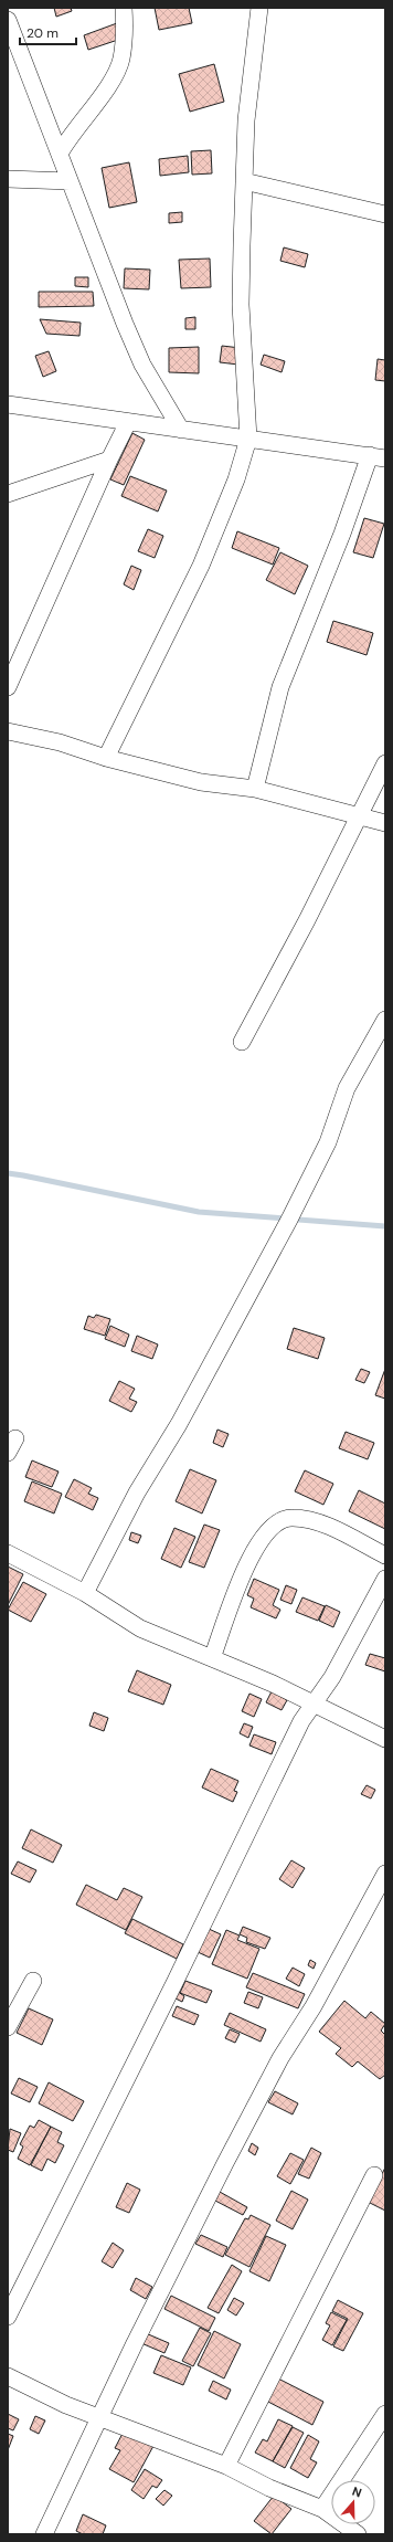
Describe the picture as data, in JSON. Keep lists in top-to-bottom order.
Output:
{
  "scale_bar": "20 m",
  "north": "top"
}
